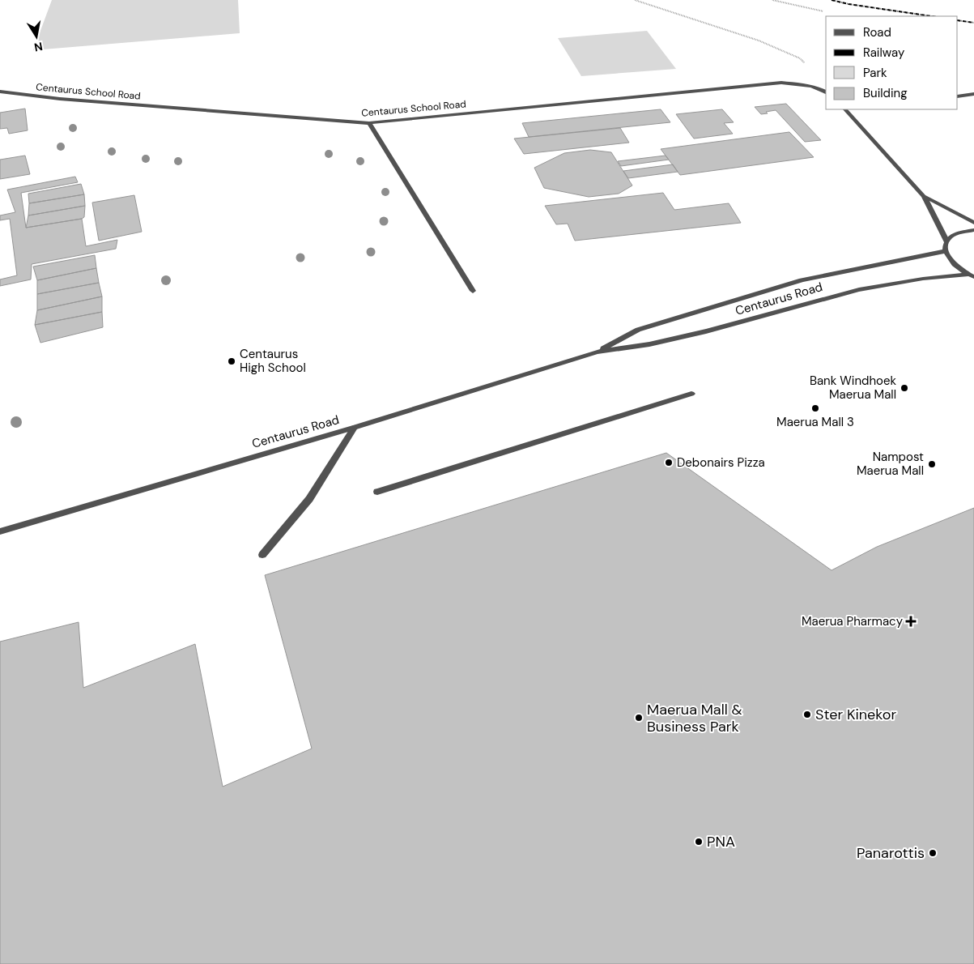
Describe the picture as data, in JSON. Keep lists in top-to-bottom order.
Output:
{
  "streets": {
    "street": ["Centaurus School Road", "Centaurus Road"]
  },
  "places": {
    "other": [
      "Centaurus High School",
      "Bank Windhoek Maerua Mall",
      "Maerua Mall 3",
      "Debonairs Pizza",
      "Nampost Maerua Mall",
      "Ster Kinekor",
      "Maerua Mall & Business Park",
      "PNA",
      "Panarottis"
    ],
    "health": ["Maerua Pharmacy"]
  },
  "legend": [
    "Road",
    "Railway",
    "Park",
    "Building"
  ],
  "north": "bottom"
}
